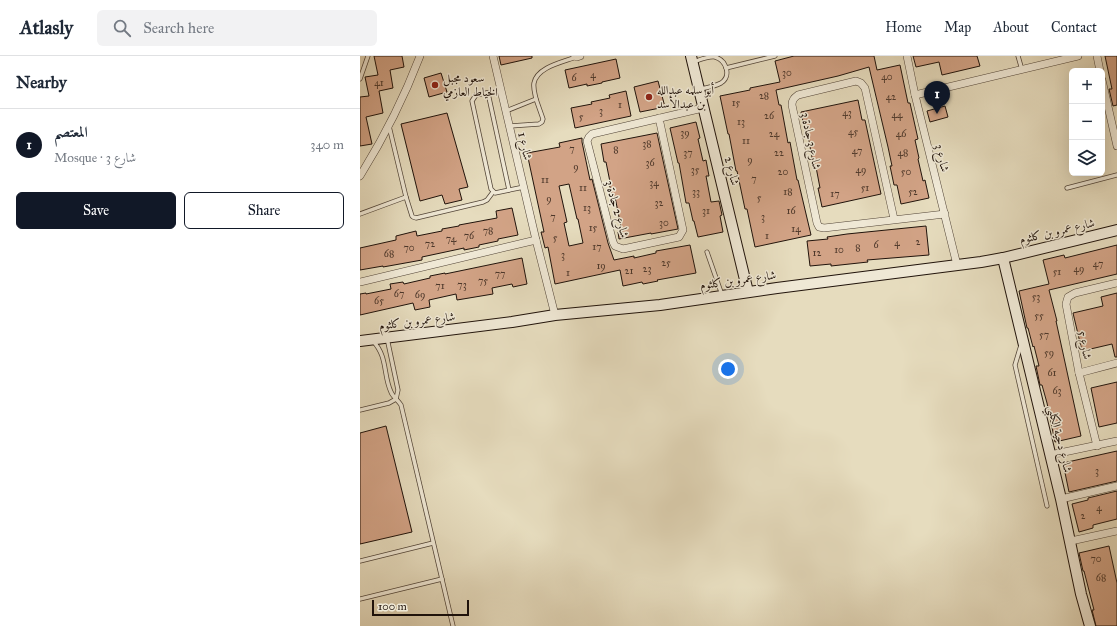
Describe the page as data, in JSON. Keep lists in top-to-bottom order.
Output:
{
  "streets": {
    "street": [
      "شارع 3 جادة 3",
      "شارع 1",
      "شارع 3",
      "شارع 2",
      "شارع 2 جادة 3",
      "شارع عمرو بن كلثوم",
      "شارع 5",
      "شارع دحية الكلبي"
    ]
  },
  "crossings": [
    ["شارع 3 جادة 3", "شارع 3"],
    ["شارع 1", "شارع عمرو بن كلثوم"],
    ["شارع 3", "شارع عمرو بن كلثوم"],
    ["شارع 2", "شارع 2 جادة 3"],
    ["شارع 2", "شارع عمرو بن كلثوم"],
    ["شارع عمرو بن كلثوم", "شارع دحية الكلبي"]
  ],
  "places": ["سعود مجبل الخياط العازمي", "أبو سلمه عبدالله بن عبدالأسد"],
  "house_numbers": [
    "30",
    "4",
    "40",
    "6",
    "41",
    "28",
    "42",
    "15",
    "1",
    "3",
    "43",
    "44",
    "26",
    "5",
    "13",
    "45",
    "39",
    "24",
    "46",
    "11",
    "38",
    "7",
    "8",
    "47",
    "37",
    "22",
    "48",
    "9",
    "36",
    "9",
    "35",
    "49",
    "20",
    "50",
    "7",
    "11",
    "34",
    "11",
    "51",
    "33",
    "18",
    "52",
    "17",
    "5",
    "9",
    "32",
    "13",
    "31",
    "16",
    "7",
    "3",
    "30",
    "15",
    "14",
    "78",
    "76",
    "1",
    "5",
    "74",
    "2",
    "4",
    "72",
    "6",
    "17",
    "70",
    "8",
    "10",
    "12",
    "68",
    "3",
    "25",
    "47",
    "19",
    "23",
    "49",
    "21",
    "51",
    "1",
    "77",
    "75",
    "73",
    "71",
    "67",
    "69",
    "53",
    "65",
    "55",
    "57",
    "59",
    "61",
    "63",
    "3",
    "4",
    "2",
    "70",
    "68"
  ],
  "scale_bar": "100 m",
  "page": {
    "header": "Atlasly",
    "search": "Search here",
    "nav": [
      "Home",
      "Map",
      "About",
      "Contact"
    ],
    "heading": "Nearby",
    "map_buttons": ["+", "−"],
    "pins": "1",
    "list": [
      {
        "mark": "1",
        "name": "المعتصم",
        "note": "Mosque · شارع 3",
        "value": "340 m"
      }
    ],
    "buttons": ["Save", "Share"],
    "scale": "100 m"
  }
}
